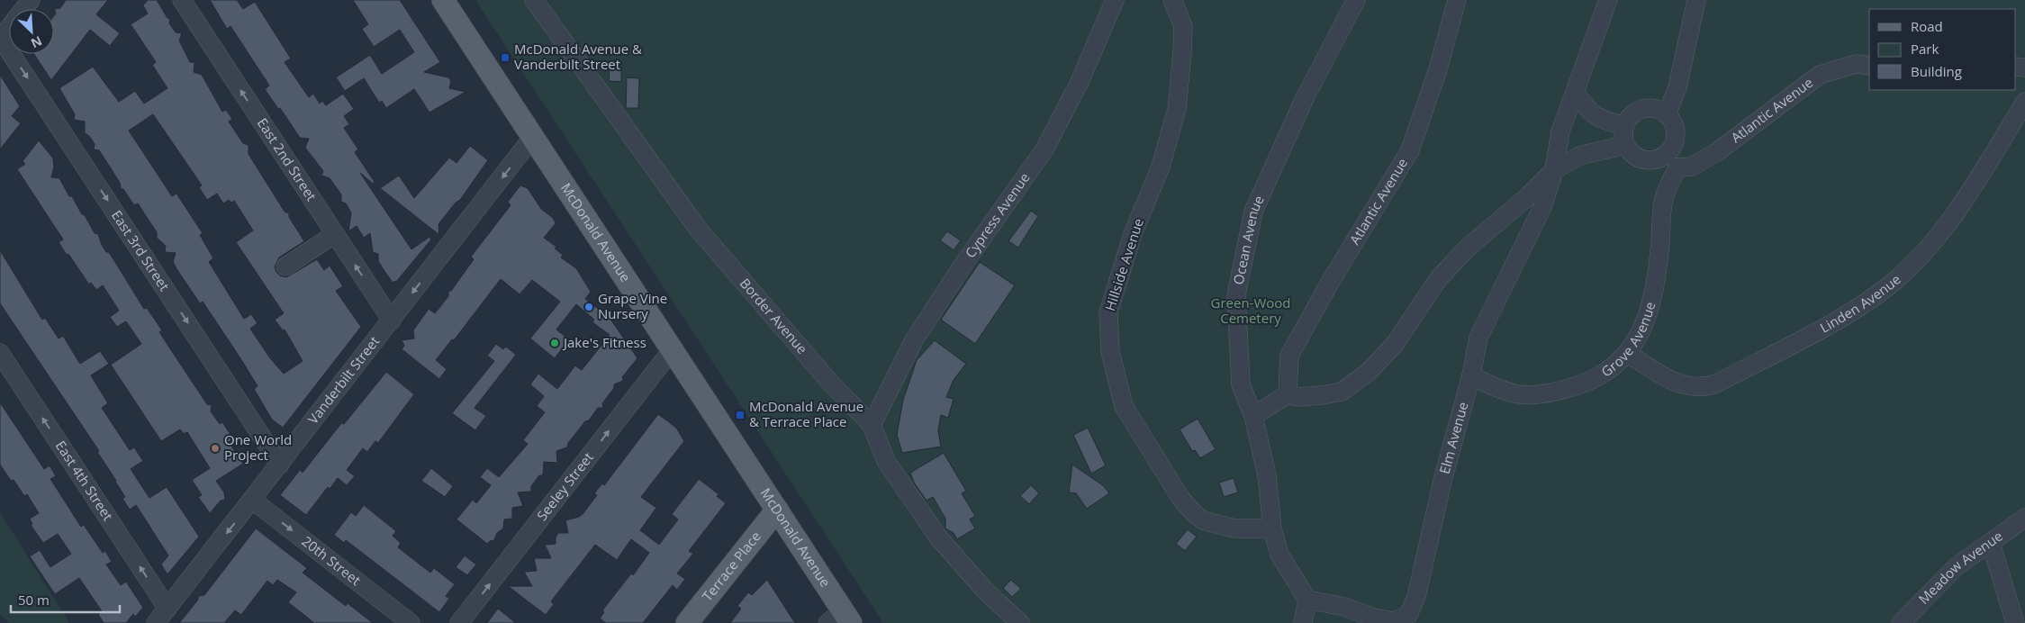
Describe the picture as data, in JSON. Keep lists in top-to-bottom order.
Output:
{
  "streets": {
    "main road": ["McDonald Avenue", "Terrace Place"],
    "street": [
      "Atlantic Avenue",
      "East 2nd Street",
      "Cypress Avenue",
      "Ocean Avenue",
      "East 3rd Street",
      "Hillside Avenue",
      "Linden Avenue",
      "Border Avenue",
      "Grove Avenue",
      "Vanderbilt Street",
      "Elm Avenue",
      "East 4th Street",
      "Seeley Street",
      "20th Street",
      "Meadow Avenue"
    ]
  },
  "crossings": [
    ["Atlantic Avenue", "Grove Avenue"],
    ["East 2nd Street", "Vanderbilt Street"],
    ["Cypress Avenue", "Border Avenue"],
    ["McDonald Avenue", "Vanderbilt Street"],
    ["McDonald Avenue", "Seeley Street"],
    ["McDonald Avenue", "Terrace Place"],
    ["Ocean Avenue", "Hillside Avenue"],
    ["Ocean Avenue", "Elm Avenue"],
    ["East 3rd Street", "Vanderbilt Street"],
    ["Linden Avenue", "Grove Avenue"],
    ["Grove Avenue", "Elm Avenue"],
    ["Vanderbilt Street", "East 4th Street"],
    ["Vanderbilt Street", "20th Street"]
  ],
  "one_way": [
    "East 2nd Street",
    "East 3rd Street",
    "Vanderbilt Street",
    "East 4th Street",
    "Seeley Street",
    "20th Street"
  ],
  "parks": ["Green-Wood Cemetery"],
  "places": {
    "transit": ["McDonald Avenue & Vanderbilt Street", "McDonald Avenue & Terrace Place"],
    "other": ["Grape Vine Nursery", "Jake's Fitness", "One World Project"]
  },
  "legend": ["Road", "Park", "Building"],
  "scale_bar": "50 m",
  "north": "bottom right"
}
